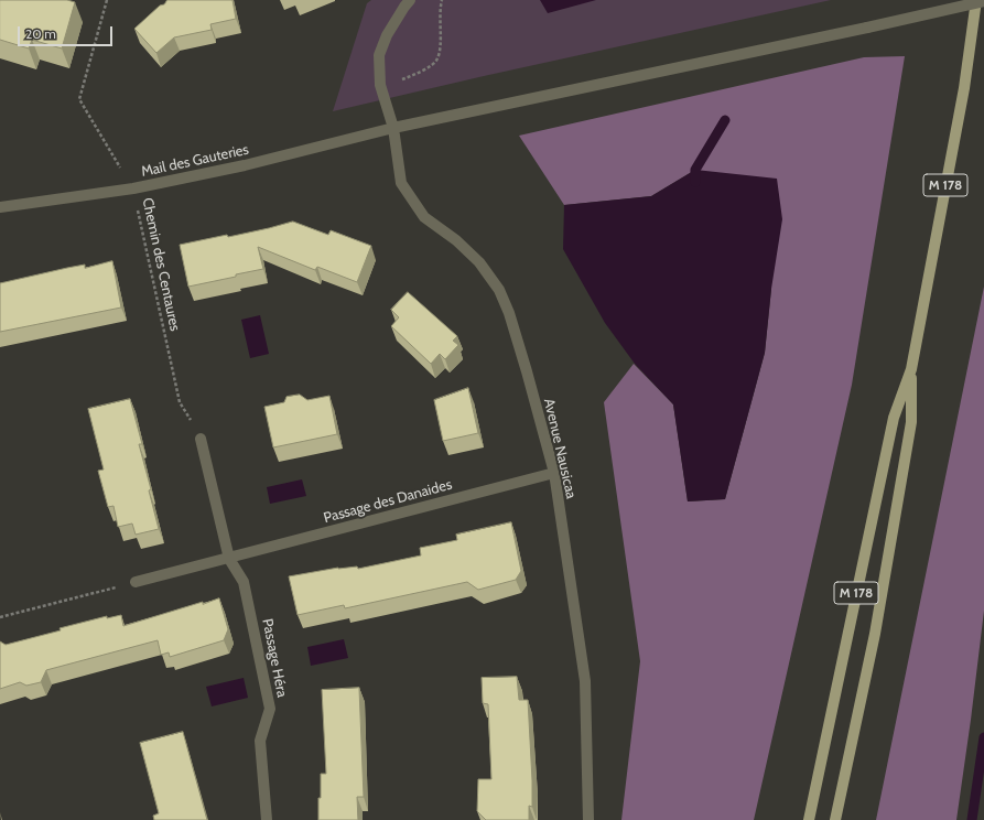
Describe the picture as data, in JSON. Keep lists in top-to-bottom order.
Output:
{
  "streets": {
    "main road": ["M 178"],
    "street": [
      "Mail des Gauteries",
      "Avenue Nausicaa",
      "Passage des Danaides",
      "Passage Héra"
    ],
    "path": ["Chemin des Centaures"]
  },
  "crossings": [
    ["Mail des Gauteries", "Chemin des Centaures"],
    ["Mail des Gauteries", "Avenue Nausicaa"],
    ["Avenue Nausicaa", "Passage des Danaides"],
    ["Passage des Danaides", "Passage Héra"]
  ],
  "scale_bar": "20 m"
}
